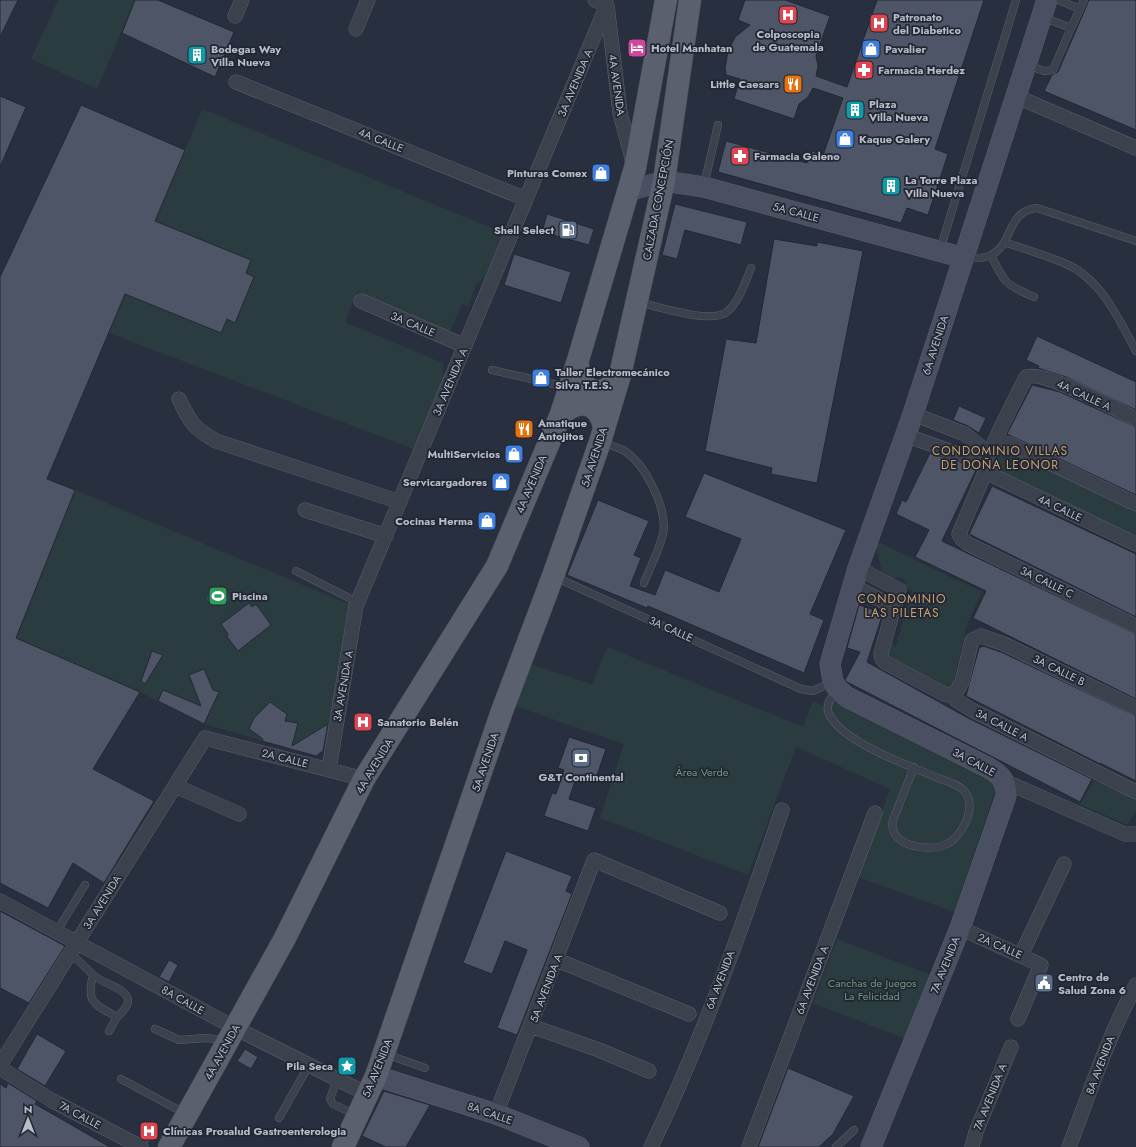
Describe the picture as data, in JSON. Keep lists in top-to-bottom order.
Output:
{
  "streets": {
    "main road": [
      "4A AVENIDA",
      "CALZADA CONCEPCIÓN",
      "5A CALLE",
      "3A CALLE",
      "6A AVENIDA",
      "5A AVENIDA",
      "7A AVENIDA",
      "8A CALLE"
    ],
    "street": [
      "3A AVENIDA A",
      "4A CALLE",
      "4A CALLE A",
      "3A CALLE C",
      "3A CALLE B",
      "3A CALLE A",
      "2A CALLE",
      "3A AVENIDA",
      "6A AVENIDA A",
      "5A AVENIDA A",
      "8A AVENIDA",
      "7A AVENIDA A",
      "7A CALLE"
    ]
  },
  "crossings": [
    ["3A AVENIDA A", "4A AVENIDA"],
    ["3A AVENIDA A", "4A CALLE"],
    ["3A AVENIDA A", "3A CALLE"],
    ["3A AVENIDA A", "2A CALLE"],
    ["4A AVENIDA", "2A CALLE"],
    ["4A AVENIDA", "8A CALLE"],
    ["4A CALLE", "3A CALLE C"],
    ["CALZADA CONCEPCIÓN", "5A CALLE"],
    ["CALZADA CONCEPCIÓN", "5A AVENIDA"],
    ["5A CALLE", "6A AVENIDA"],
    ["3A CALLE", "6A AVENIDA"],
    ["3A CALLE", "5A AVENIDA"],
    ["3A CALLE", "7A AVENIDA"],
    ["5A AVENIDA", "8A CALLE"],
    ["3A CALLE B", "3A CALLE A"],
    ["2A CALLE", "3A AVENIDA"],
    ["2A CALLE", "7A AVENIDA"],
    ["3A AVENIDA", "8A CALLE"],
    ["3A AVENIDA", "7A CALLE"],
    ["5A AVENIDA A", "8A CALLE"]
  ],
  "districts": ["CONDOMINIO VILLAS DE DOÑA LEONOR", "CONDOMINIO LAS PILETAS"],
  "parks": ["Área Verde", "Canchas de Juegos La Felicidad"],
  "places": {
    "hospital": [
      "Colposcopia de Guatemala",
      "Patronato del Diabetico",
      "Sanatorio Belén",
      "Clínicas Prosalud Gastroenterologia"
    ],
    "hotel": ["Hotel Manhatan"],
    "shop": [
      "Pavalier",
      "Kaque Galery",
      "Pinturas Comex",
      "Taller Electromecánico Silva T.E.S.",
      "MultiServicios",
      "Servicargadores",
      "Cocinas Herma"
    ],
    "building": ["Bodegas Way Villa Nueva", "Plaza Villa Nueva", "La Torre Plaza Villa Nueva"],
    "pharmacy": ["Farmacia Herdez", "Farmacia Galeno"],
    "restaurant": ["Little Caesars", "Amatique Antojitos"],
    "fuel station": ["Shell Select"],
    "sports": ["Piscina"],
    "bank": ["G&T Continental"],
    "public building": ["Centro de Salud Zona 6"],
    "place": ["Pila Seca"]
  },
  "north": "top"
}
